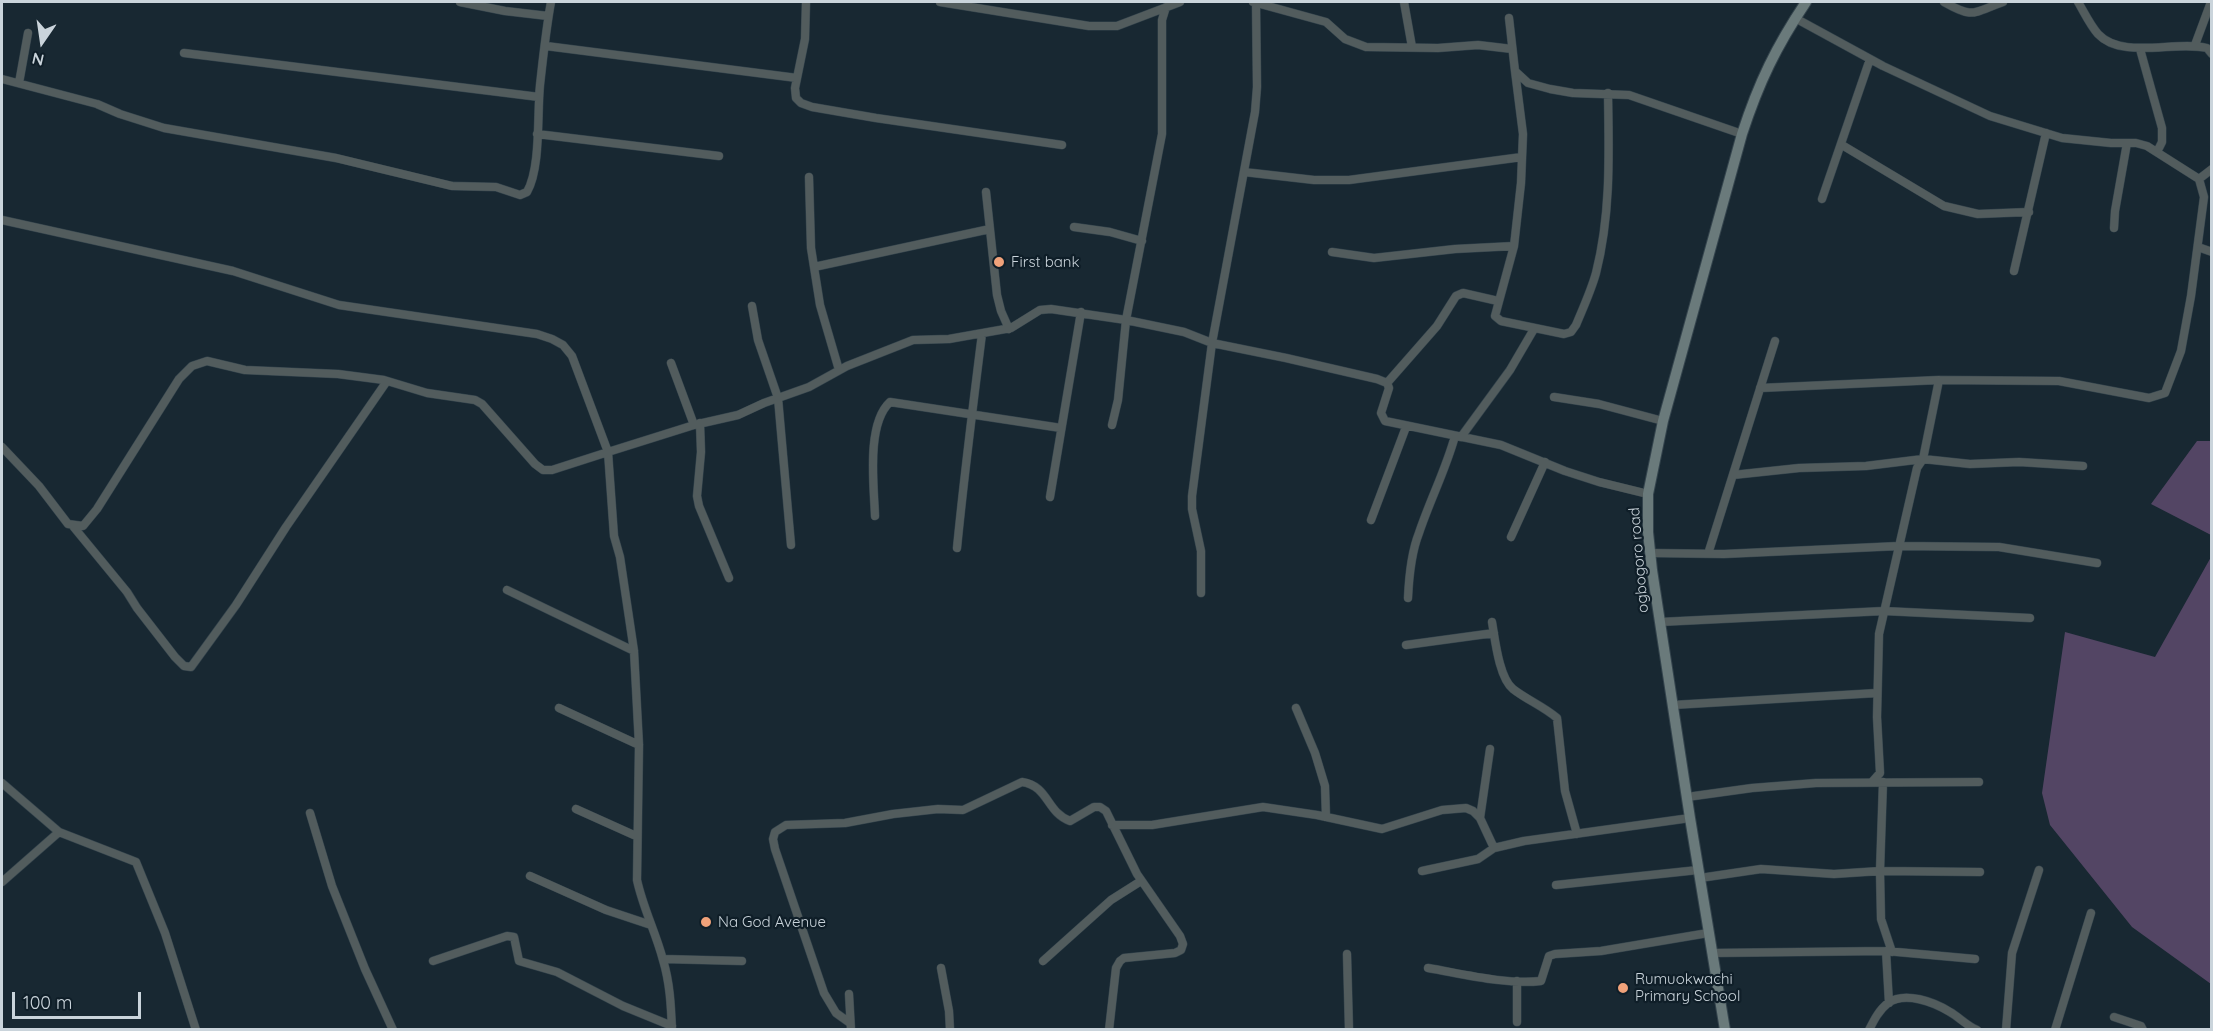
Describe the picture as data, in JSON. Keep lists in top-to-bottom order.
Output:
{
  "streets": {
    "street": ["ogbogoro road"]
  },
  "places": ["First bank", "Na God Avenue", "Rumuokwachi Primary School"],
  "scale_bar": "100 m",
  "north": "bottom"
}
